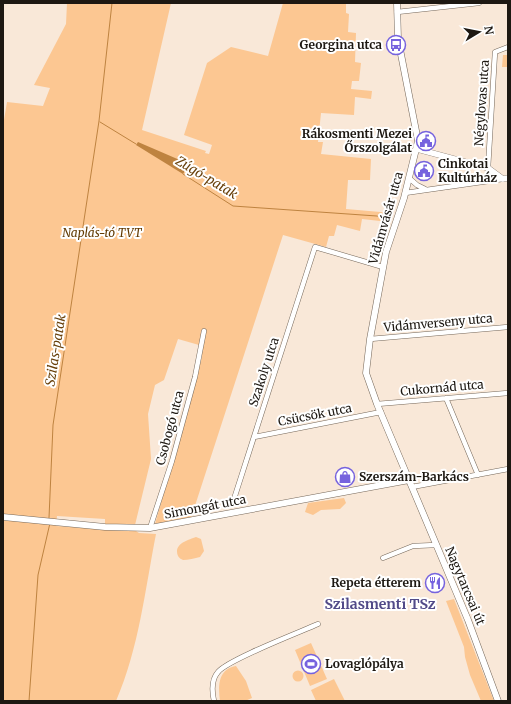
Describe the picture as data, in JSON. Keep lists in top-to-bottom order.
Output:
{
  "streets": {
    "main road": ["Vidámvásár utca", "Simongát utca", "Nagytarcsai út"],
    "street": [
      "Négylovas utca",
      "Vidámverseny utca",
      "Szakoly utca",
      "Cukornád utca",
      "Csücsök utca",
      "Csobogó utca"
    ]
  },
  "crossings": [
    ["Vidámvásár utca", "Vidámverseny utca"],
    ["Vidámvásár utca", "Szakoly utca"],
    ["Vidámvásár utca", "Cukornád utca"],
    ["Vidámvásár utca", "Csücsök utca"],
    ["Vidámvásár utca", "Simongát utca"],
    ["Vidámvásár utca", "Nagytarcsai út"],
    ["Szakoly utca", "Csücsök utca"],
    ["Csobogó utca", "Simongát utca"],
    ["Simongát utca", "Nagytarcsai út"]
  ],
  "districts": ["Szilasmenti TSz"],
  "water": ["Zúgó-patak", "Szilas-patak"],
  "parks": ["Naplás-tó TVT"],
  "places": {
    "bus stop": ["Georgina utca"],
    "public building": ["Rákosmenti Mezei Őrszolgálat", "Cinkotai Kultúrház"],
    "shop": ["Szerszám-Barkács"],
    "restaurant": ["Repeta étterem"],
    "sports": ["Lovaglópálya"]
  },
  "north": "right"
}
